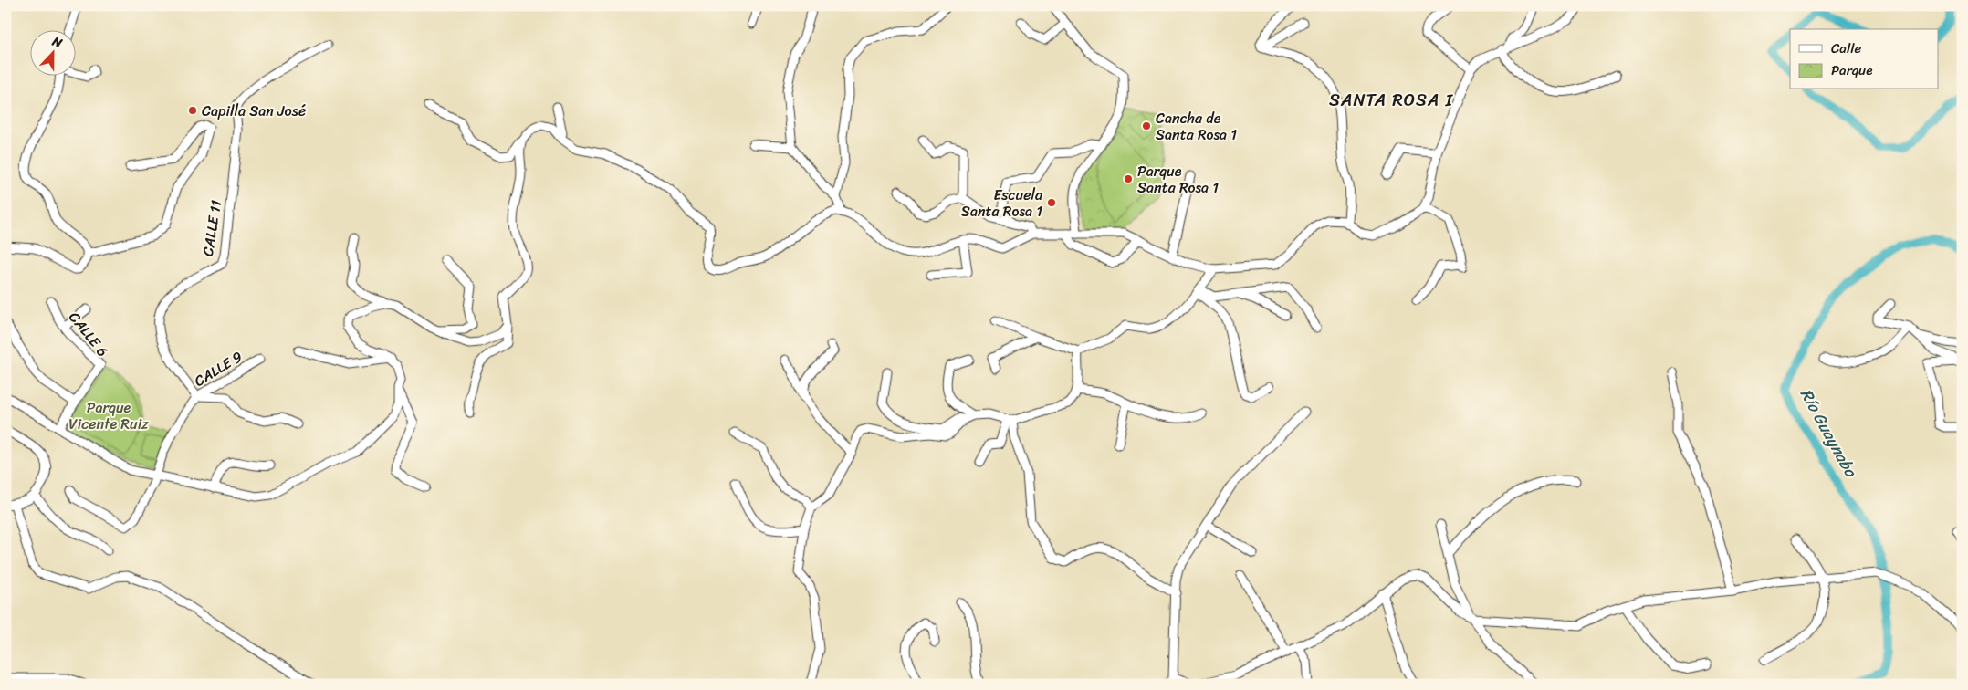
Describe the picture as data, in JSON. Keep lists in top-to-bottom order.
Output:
{
  "streets": {
    "street": ["CALLE 11", "CALLE 6", "CALLE 9"]
  },
  "crossings": [
    ["CALLE 11", "CALLE 9"]
  ],
  "districts": ["SANTA ROSA I"],
  "water": ["Río Guaynabo"],
  "parks": ["Parque Vicente Ruiz"],
  "places": [
    "Capilla San José",
    "Cancha de Santa Rosa 1",
    "Parque Santa Rosa 1",
    "Escuela Santa Rosa 1"
  ],
  "legend": ["Calle", "Parque"],
  "north": "top"
}
